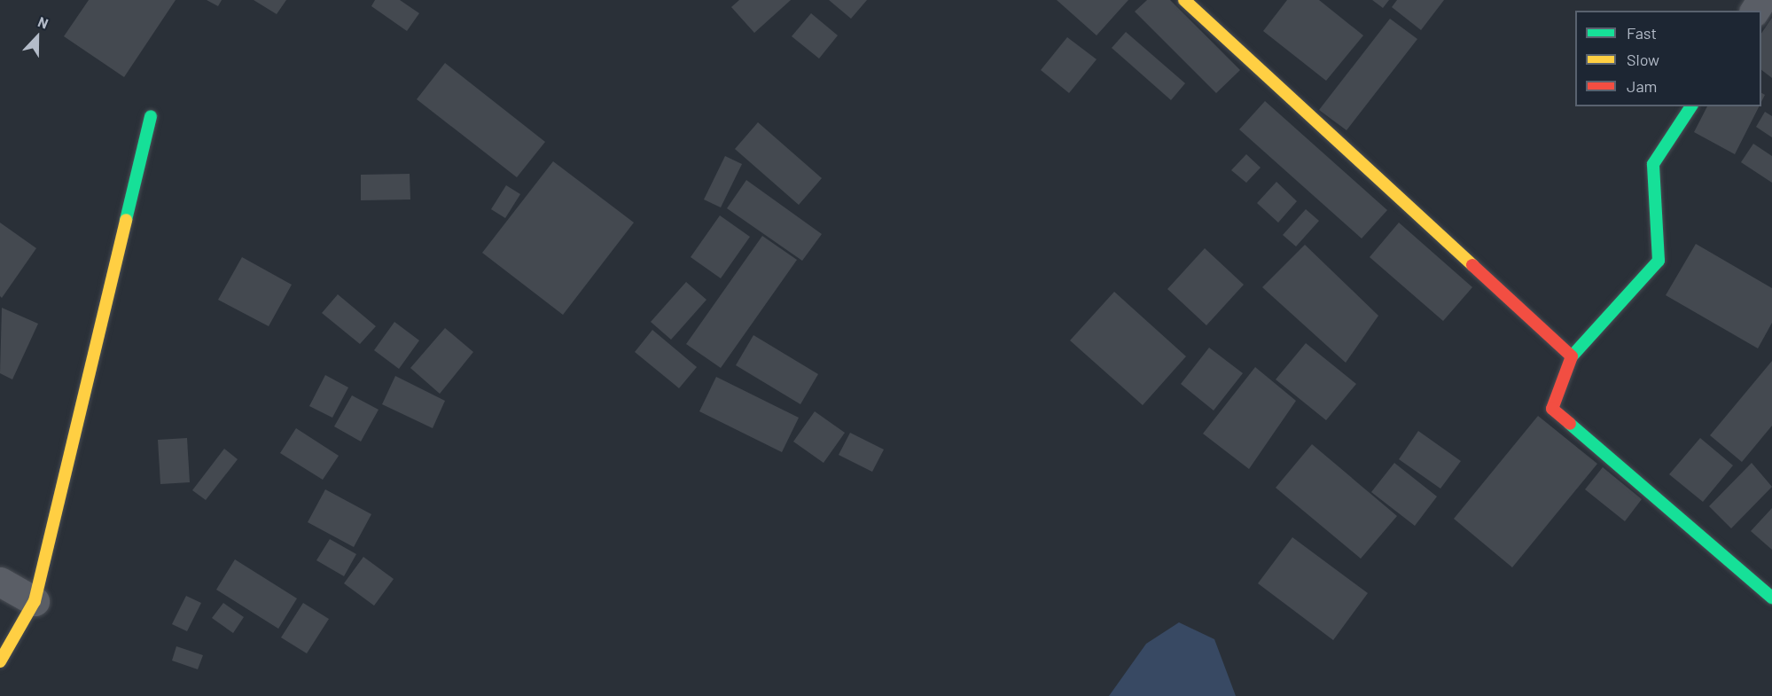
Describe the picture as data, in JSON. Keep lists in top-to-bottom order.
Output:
{
  "legend": ["Fast", "Slow", "Jam"],
  "north": "top"
}
